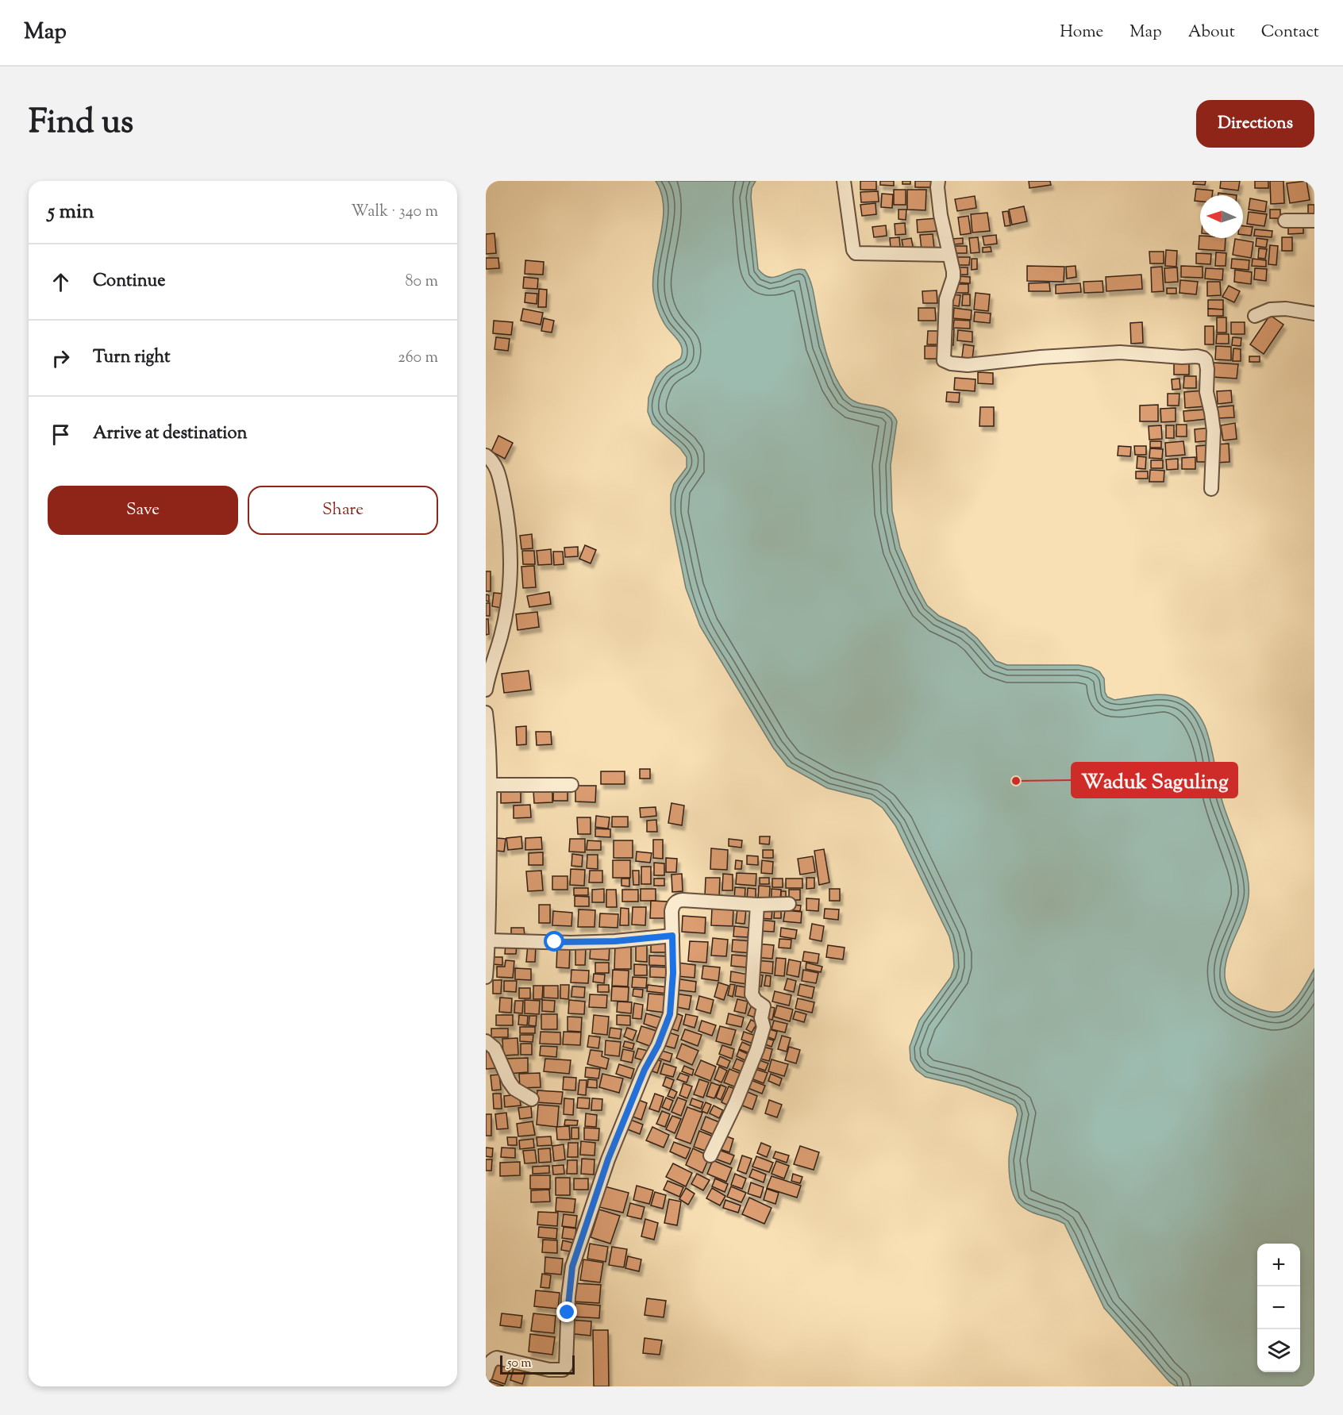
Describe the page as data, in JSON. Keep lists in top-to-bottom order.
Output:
{
  "places": ["Waduk Saguling"],
  "scale_bar": "50 m",
  "north": "left",
  "page": {
    "header": "Map",
    "nav": [
      "Home",
      "Map",
      "About",
      "Contact"
    ],
    "title": "Find us",
    "buttons": [
      "Directions",
      ["Save", "Share"]
    ],
    "heading": ["5 min", "Walk · 340 m"],
    "list": [
      ["Continue", "80 m"],
      ["Turn right", "260 m"],
      "Arrive at destination"
    ],
    "map_buttons": ["+", "−"],
    "scale": "50 m"
  }
}
